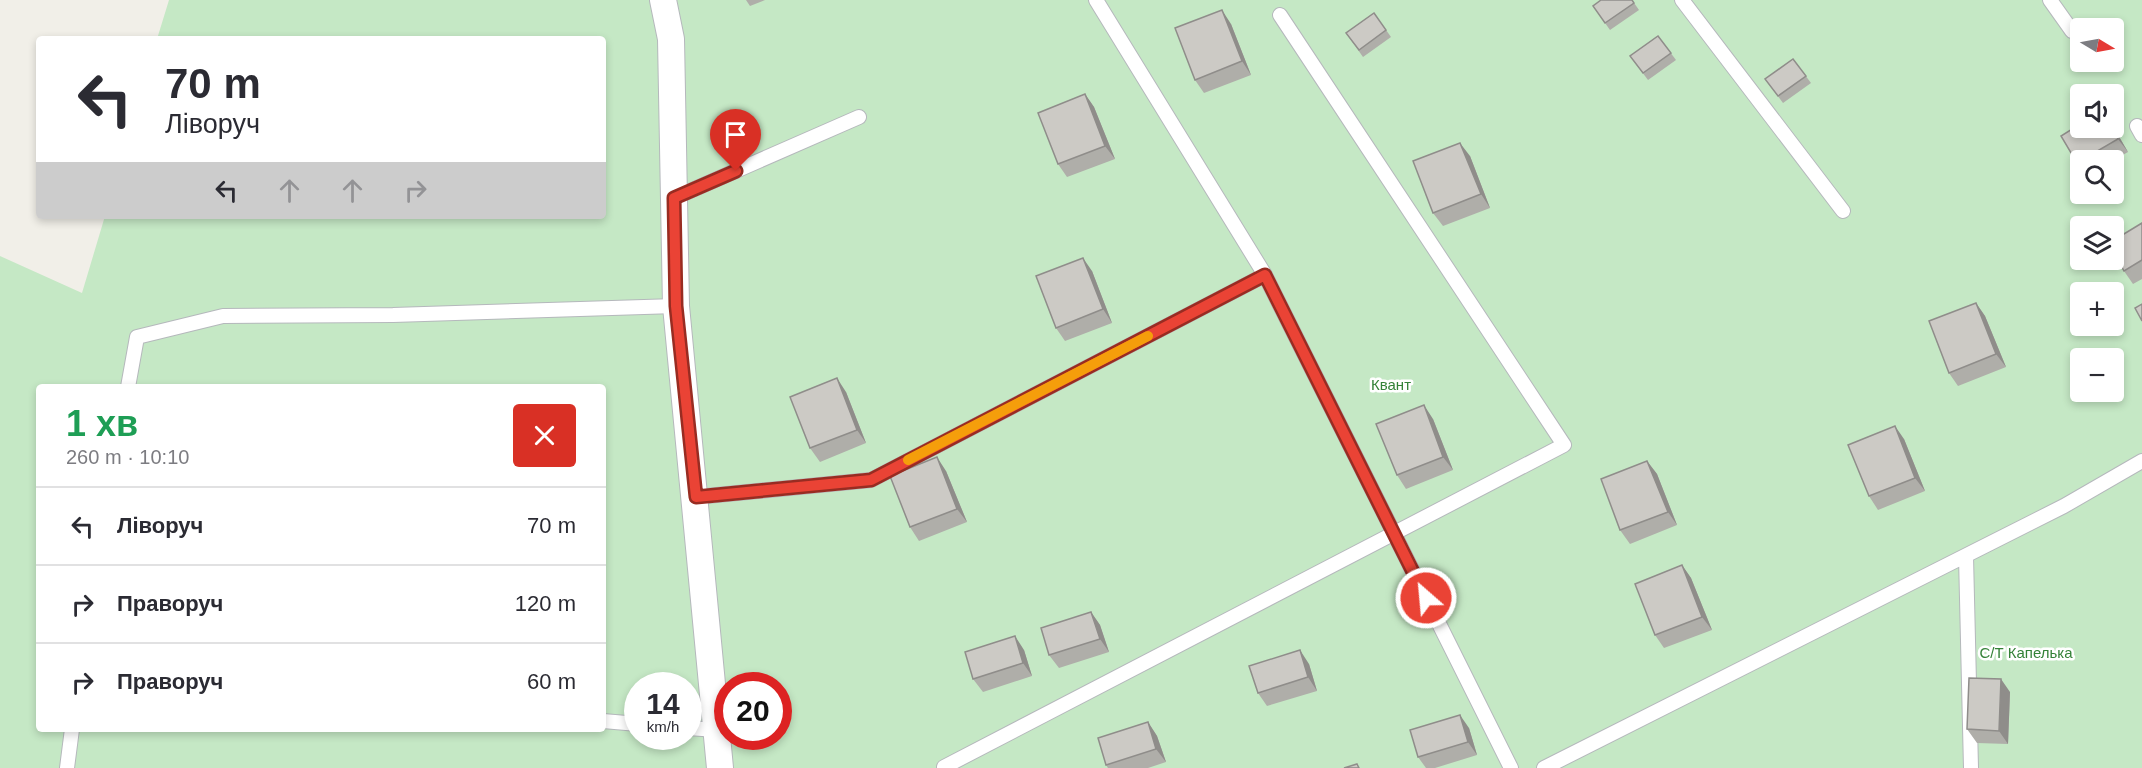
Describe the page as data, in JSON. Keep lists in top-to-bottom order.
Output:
{
  "parks": ["Квант", "С/Т Капелька"],
  "north": "right",
  "page": {
    "map_buttons": ["+", "−"],
    "turn": ["70 m", "Ліворуч"],
    "heading": ["1 хв", "260 m · 10:10"],
    "list": [
      {
        "name": "Ліворуч",
        "value": "70 m"
      },
      {
        "name": "Праворуч",
        "value": "120 m"
      },
      {
        "name": "Праворуч",
        "value": "60 m"
      }
    ],
    "speed": "14 km/h",
    "limit": "20"
  }
}
